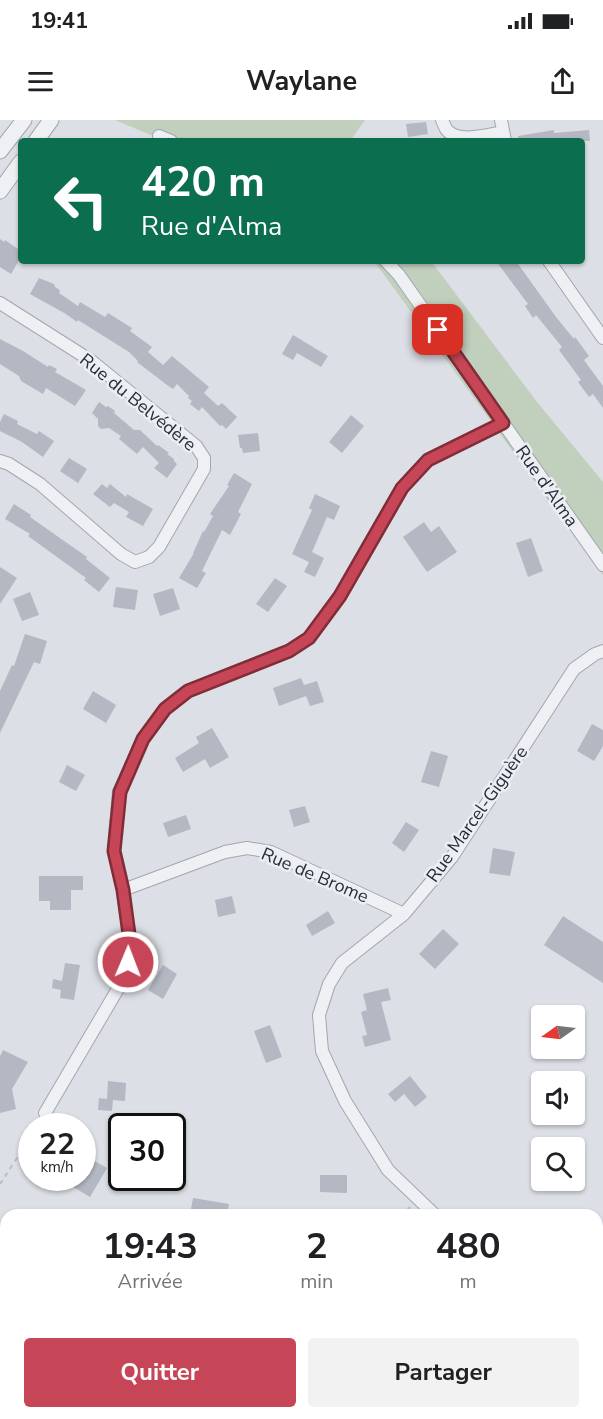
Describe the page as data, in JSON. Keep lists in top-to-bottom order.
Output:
{
  "streets": {
    "street": [
      "Rue du Belvédère",
      "Rue d'Alma",
      "Rue Marcel-Giguère",
      "Rue de Brome"
    ]
  },
  "crossings": [
    ["Rue Marcel-Giguère", "Rue de Brome"]
  ],
  "north": "left",
  "page": {
    "status": "19:41",
    "header": "Waylane",
    "turn": ["420 m", "Rue d'Alma"],
    "speed": "22 km/h",
    "limit": "30",
    "eta": [
      "19:43",
      "Arrivée",
      "2",
      "min",
      "480",
      "m"
    ],
    "buttons": ["Quitter", "Partager"]
  }
}
